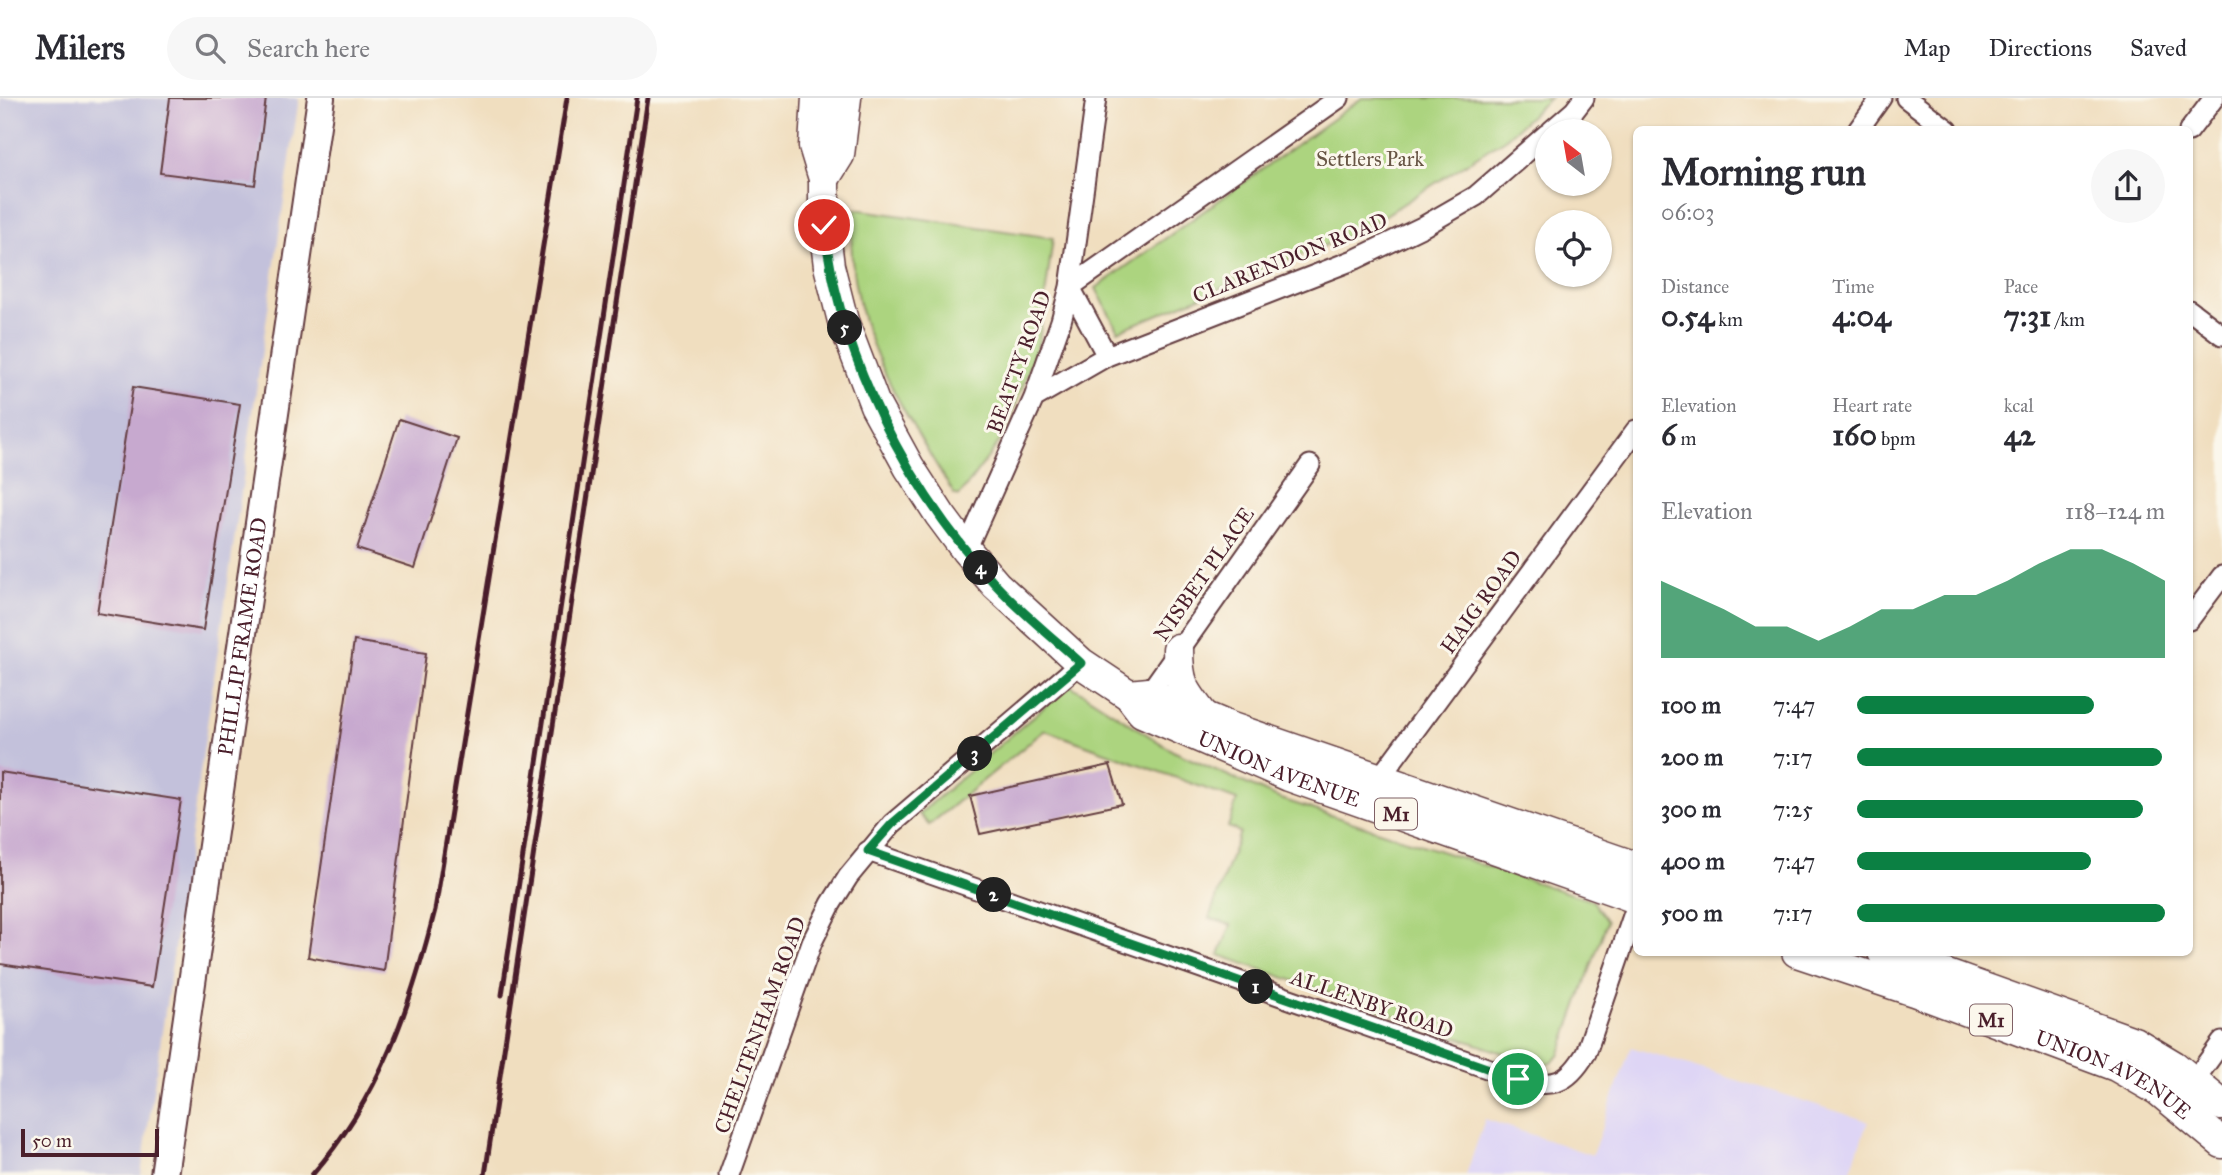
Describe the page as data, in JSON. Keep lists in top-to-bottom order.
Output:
{
  "streets": {
    "main road": ["UNION AVENUE", "M1"],
    "street": [
      "CLARENDON ROAD",
      "BEATTY ROAD",
      "NISBET PLACE",
      "HAIG ROAD",
      "PHILLIP FRAME ROAD",
      "ALLENBY ROAD",
      "CHELTENHAM ROAD"
    ]
  },
  "crossings": [
    ["CLARENDON ROAD", "BEATTY ROAD"],
    ["BEATTY ROAD", "UNION AVENUE"],
    ["NISBET PLACE", "UNION AVENUE"],
    ["HAIG ROAD", "UNION AVENUE"],
    ["UNION AVENUE", "CHELTENHAM ROAD"],
    ["ALLENBY ROAD", "CHELTENHAM ROAD"]
  ],
  "parks": ["Settlers Park"],
  "scale_bar": "50 m",
  "north": "top left",
  "page": {
    "header": "Milers",
    "search": "Search here",
    "nav": ["Map", "Directions", "Saved"],
    "heading": ["Morning run", "06:03"],
    "stats": [
      ["Distance", "0.54 km"],
      ["Time", "4:04"],
      ["Pace", "7:31 /km"],
      ["Elevation", "6 m"],
      ["Heart rate", "160 bpm"],
      ["kcal", "42"]
    ],
    "pins": [
      "5",
      "4",
      "3",
      "2",
      "1"
    ],
    "chart": ["Elevation", "118–124 m"],
    "list": [
      {
        "name": "100 m",
        "note": "7:47"
      },
      {
        "name": "200 m",
        "note": "7:17"
      },
      {
        "name": "300 m",
        "note": "7:25"
      },
      {
        "name": "400 m",
        "note": "7:47"
      },
      {
        "name": "500 m",
        "note": "7:17"
      }
    ],
    "scale": "50 m"
  }
}
